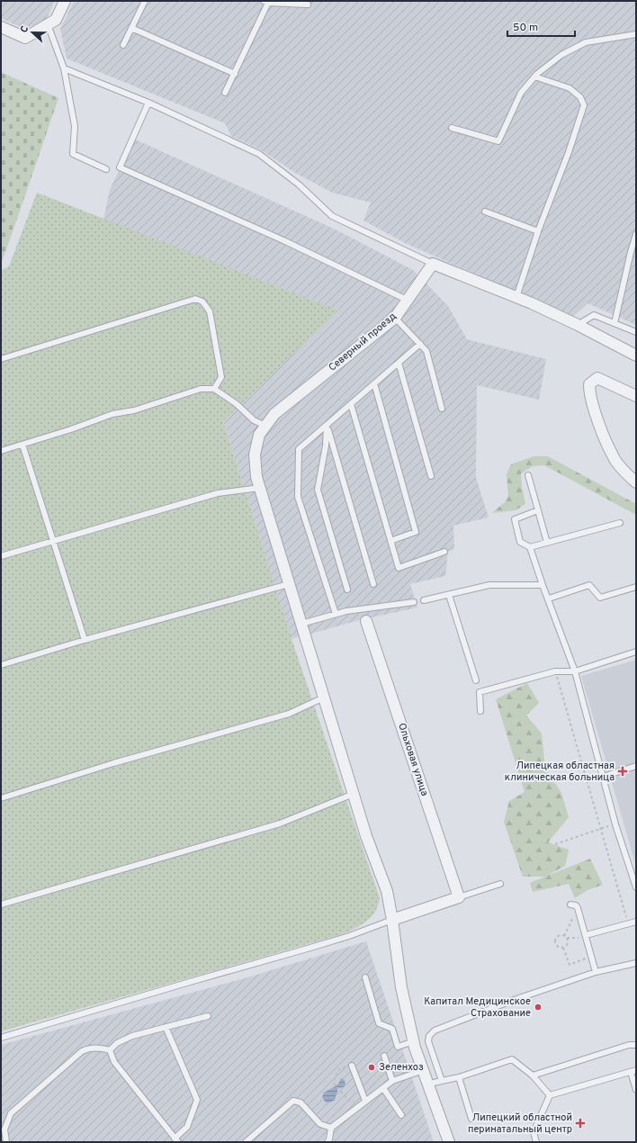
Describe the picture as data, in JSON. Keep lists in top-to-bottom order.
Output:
{
  "streets": {
    "street": ["Северный проезд", "Ольховая улица"]
  },
  "places": {
    "health": ["Липецкая областная клиническая больница", "Липецкий областной перинатальный центр"],
    "other": ["Капитал Медицинское Страхование", "Зеленхоз"]
  },
  "scale_bar": "50 m",
  "north": "left"
}
